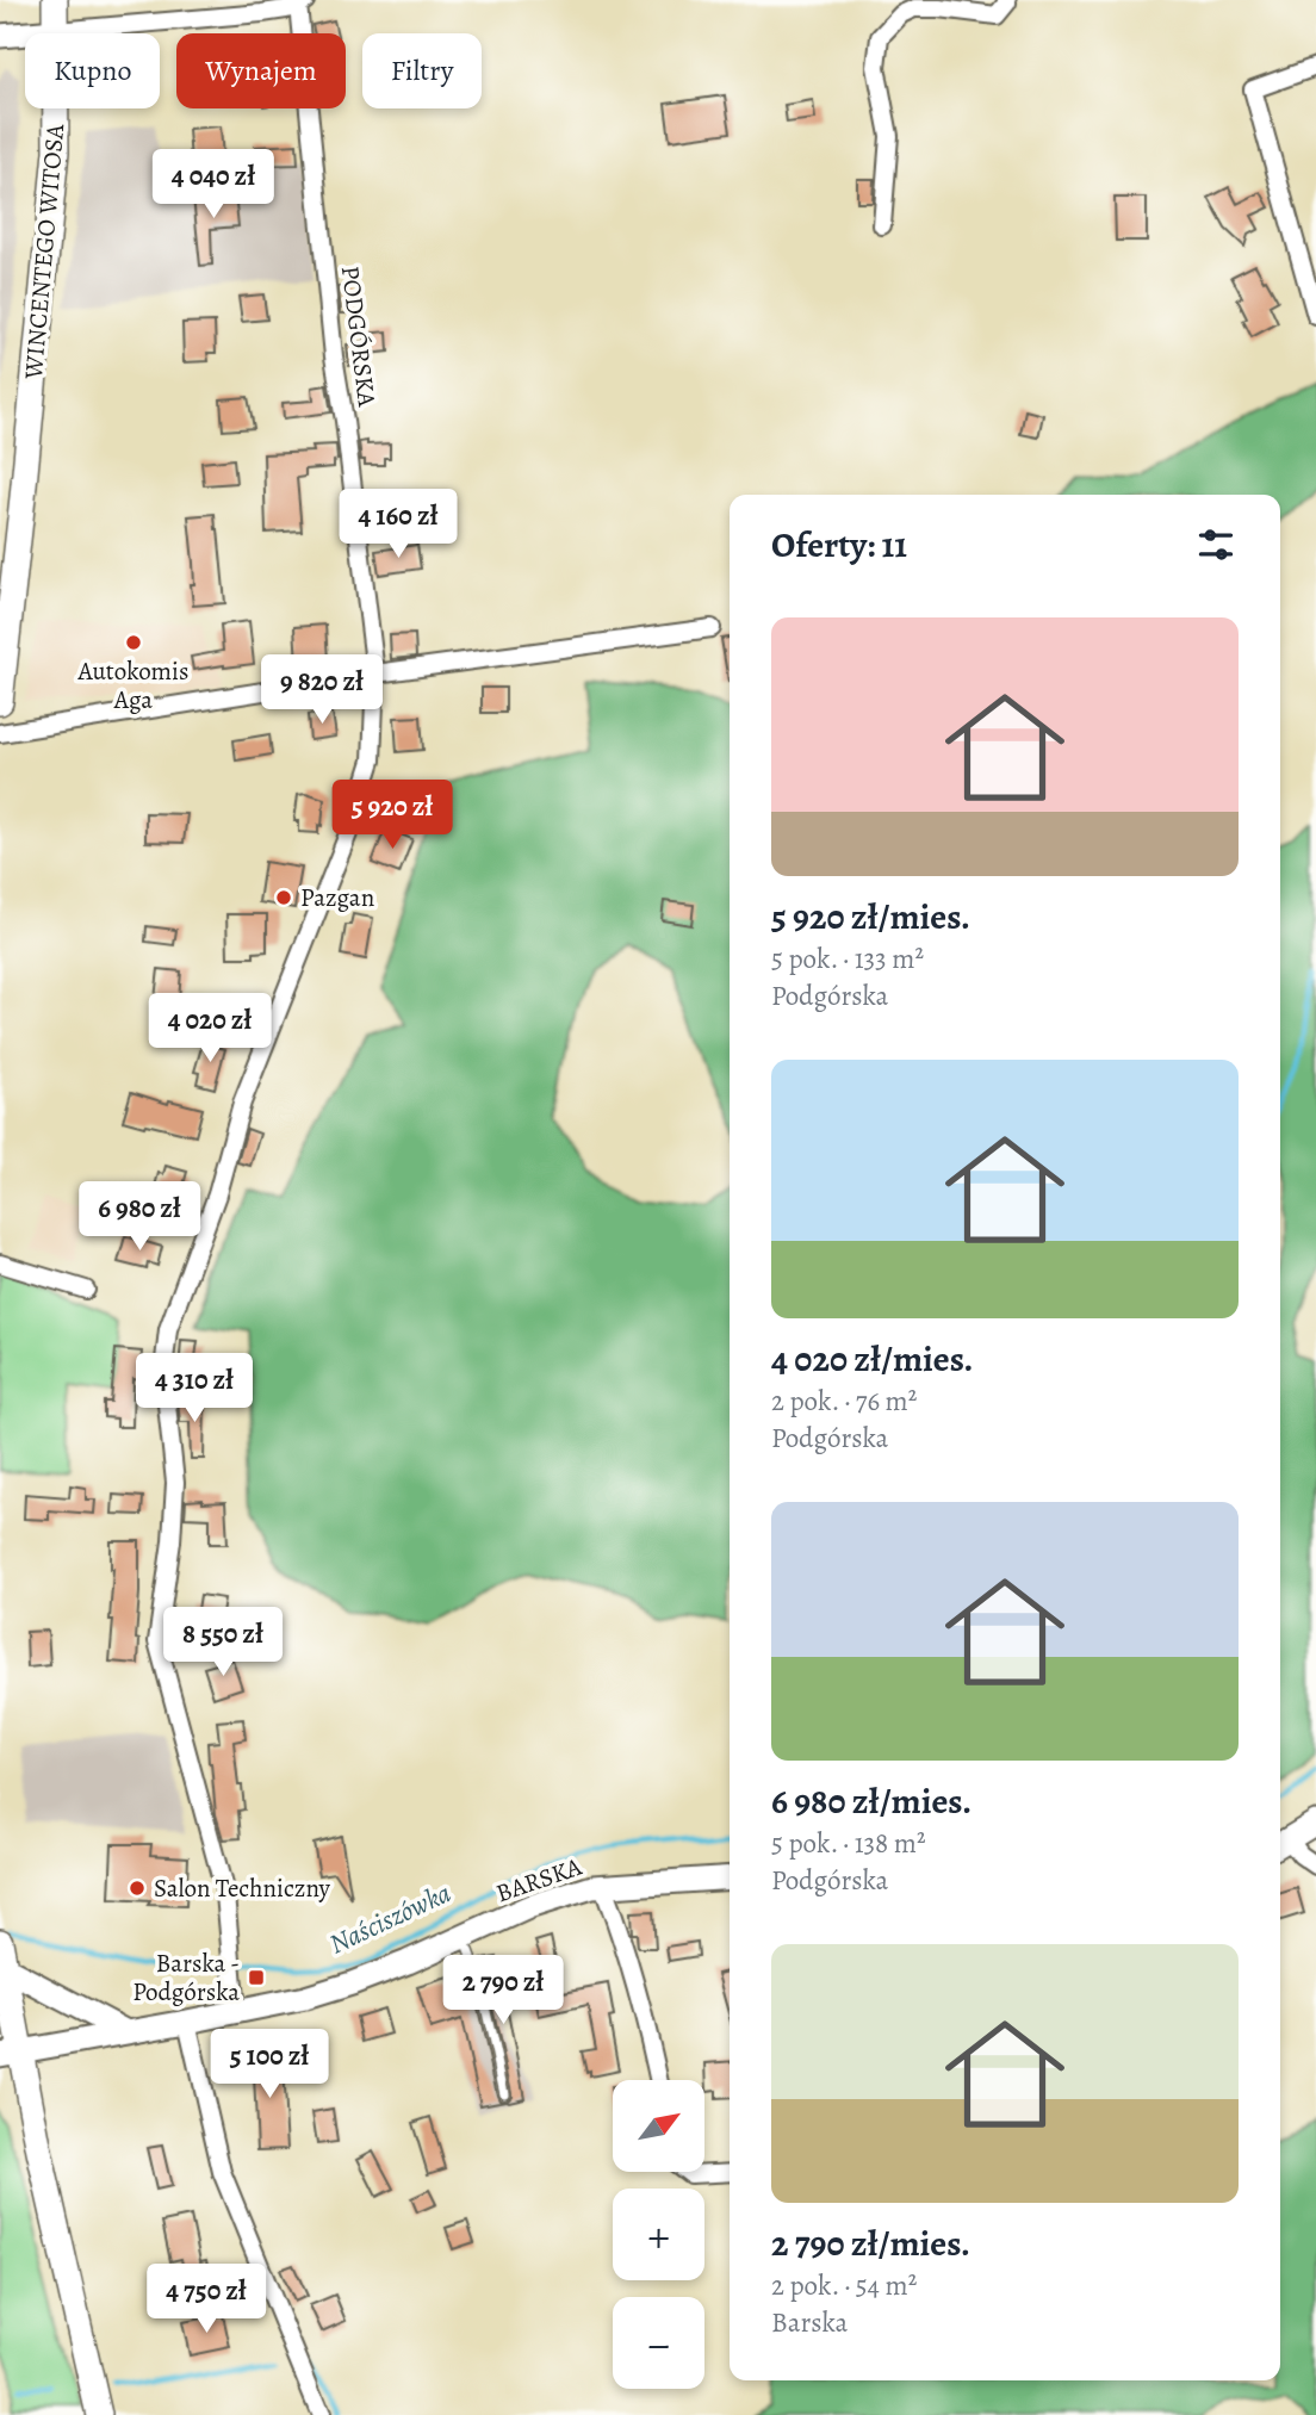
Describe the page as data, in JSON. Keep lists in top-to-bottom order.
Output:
{
  "streets": {
    "main road": ["WINCENTEGO WITOSA"],
    "street": ["PODGÓRSKA", "BARSKA"]
  },
  "crossings": [
    ["PODGÓRSKA", "BARSKA"]
  ],
  "water": ["Naściszówka"],
  "places": {
    "other": ["Autokomis Aga", "Pazgan", "Salon Techniczny"],
    "transit": ["Barska - Podgórska"]
  },
  "north": "top right",
  "page": {
    "chip": ["Kupno", "Wynajem", "Filtry"],
    "price": [
      "4 040 zł",
      "4 160 zł",
      "9 820 zł",
      "5 920 zł",
      "4 020 zł",
      "6 980 zł",
      "4 310 zł",
      "8 550 zł",
      "2 790 zł",
      "5 100 zł",
      "4 750 zł"
    ],
    "heading": "Oferty: 11",
    "list": [
      {
        "name": "5 920 zł/mies.",
        "note": "5 pok. · 133 m² · Podgórska"
      },
      {
        "name": "4 020 zł/mies.",
        "note": "2 pok. · 76 m² · Podgórska"
      },
      {
        "name": "6 980 zł/mies.",
        "note": "5 pok. · 138 m² · Podgórska"
      },
      {
        "name": "2 790 zł/mies.",
        "note": "2 pok. · 54 m² · Barska"
      }
    ],
    "map_buttons": ["+", "−"]
  }
}
